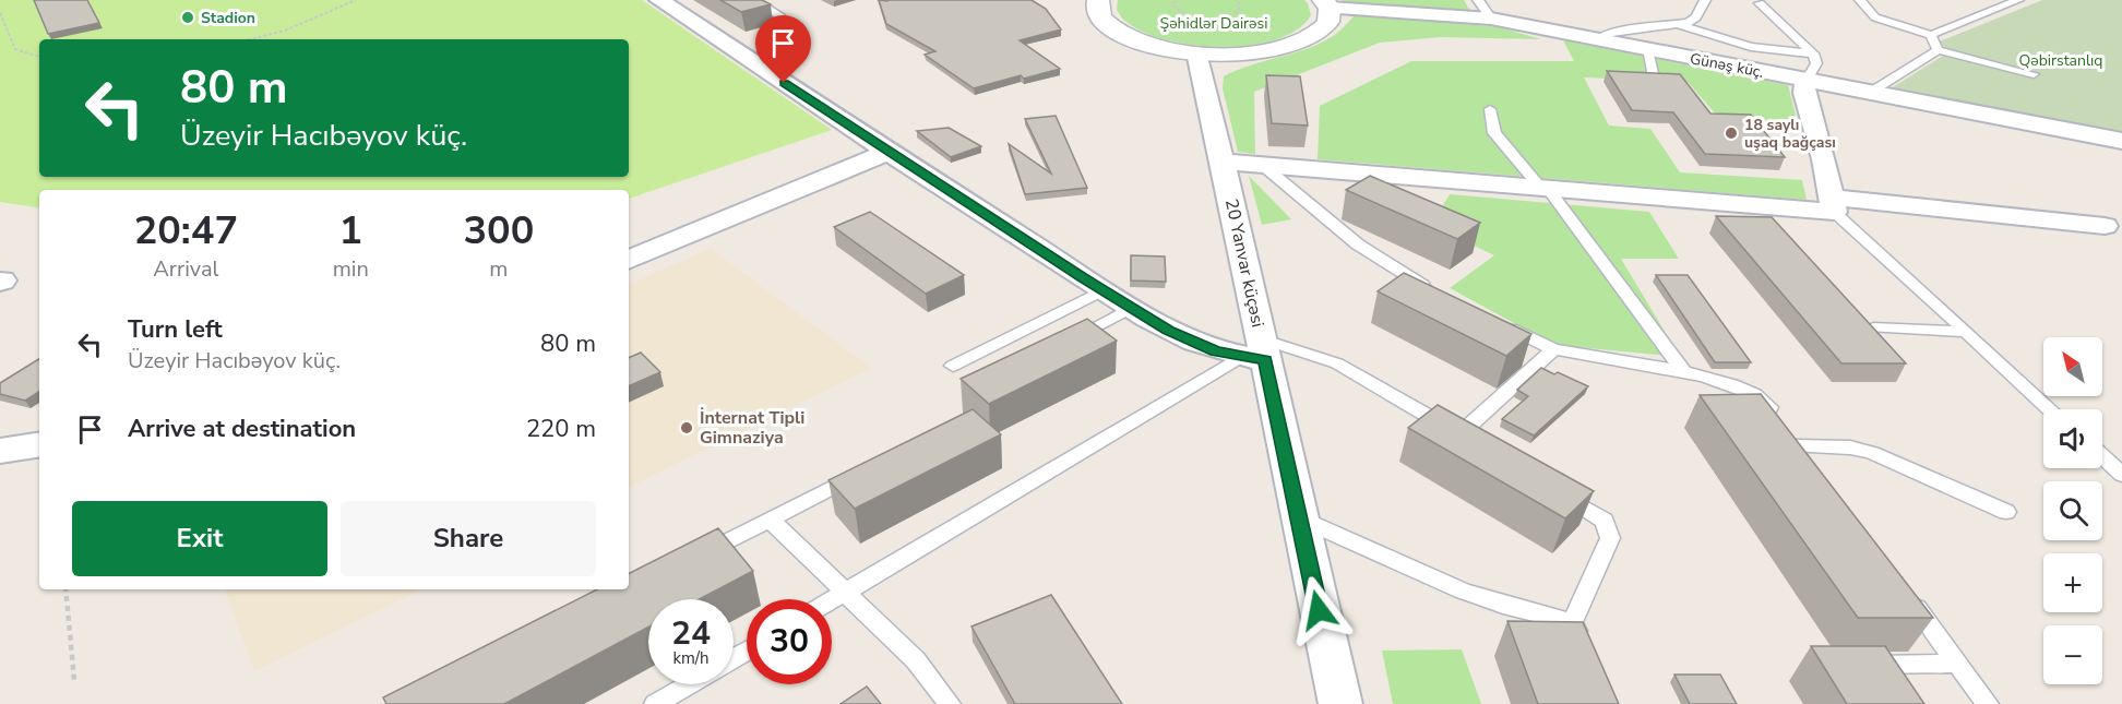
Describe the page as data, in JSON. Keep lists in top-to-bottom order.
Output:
{
  "streets": {
    "street": ["Günəş küç.", "20 Yanvar küçəsi"]
  },
  "parks": ["Şəhidlər Dairəsi", "Qəbirstanlıq"],
  "places": ["Stadion", "18 saylı uşaq bağçası", "İnternat Tipli Gimnaziya"],
  "north": "top left",
  "page": {
    "turn": ["80 m", "Üzeyir Hacıbəyov küç."],
    "eta": [
      "20:47",
      "Arrival",
      "1",
      "min",
      "300",
      "m"
    ],
    "list": [
      {
        "name": "Turn left",
        "note": "Üzeyir Hacıbəyov küç.",
        "value": "80 m"
      },
      {
        "name": "Arrive at destination",
        "value": "220 m"
      }
    ],
    "map_buttons": ["+", "−"],
    "buttons": ["Exit", "Share"],
    "speed": "24 km/h",
    "limit": "30"
  }
}
